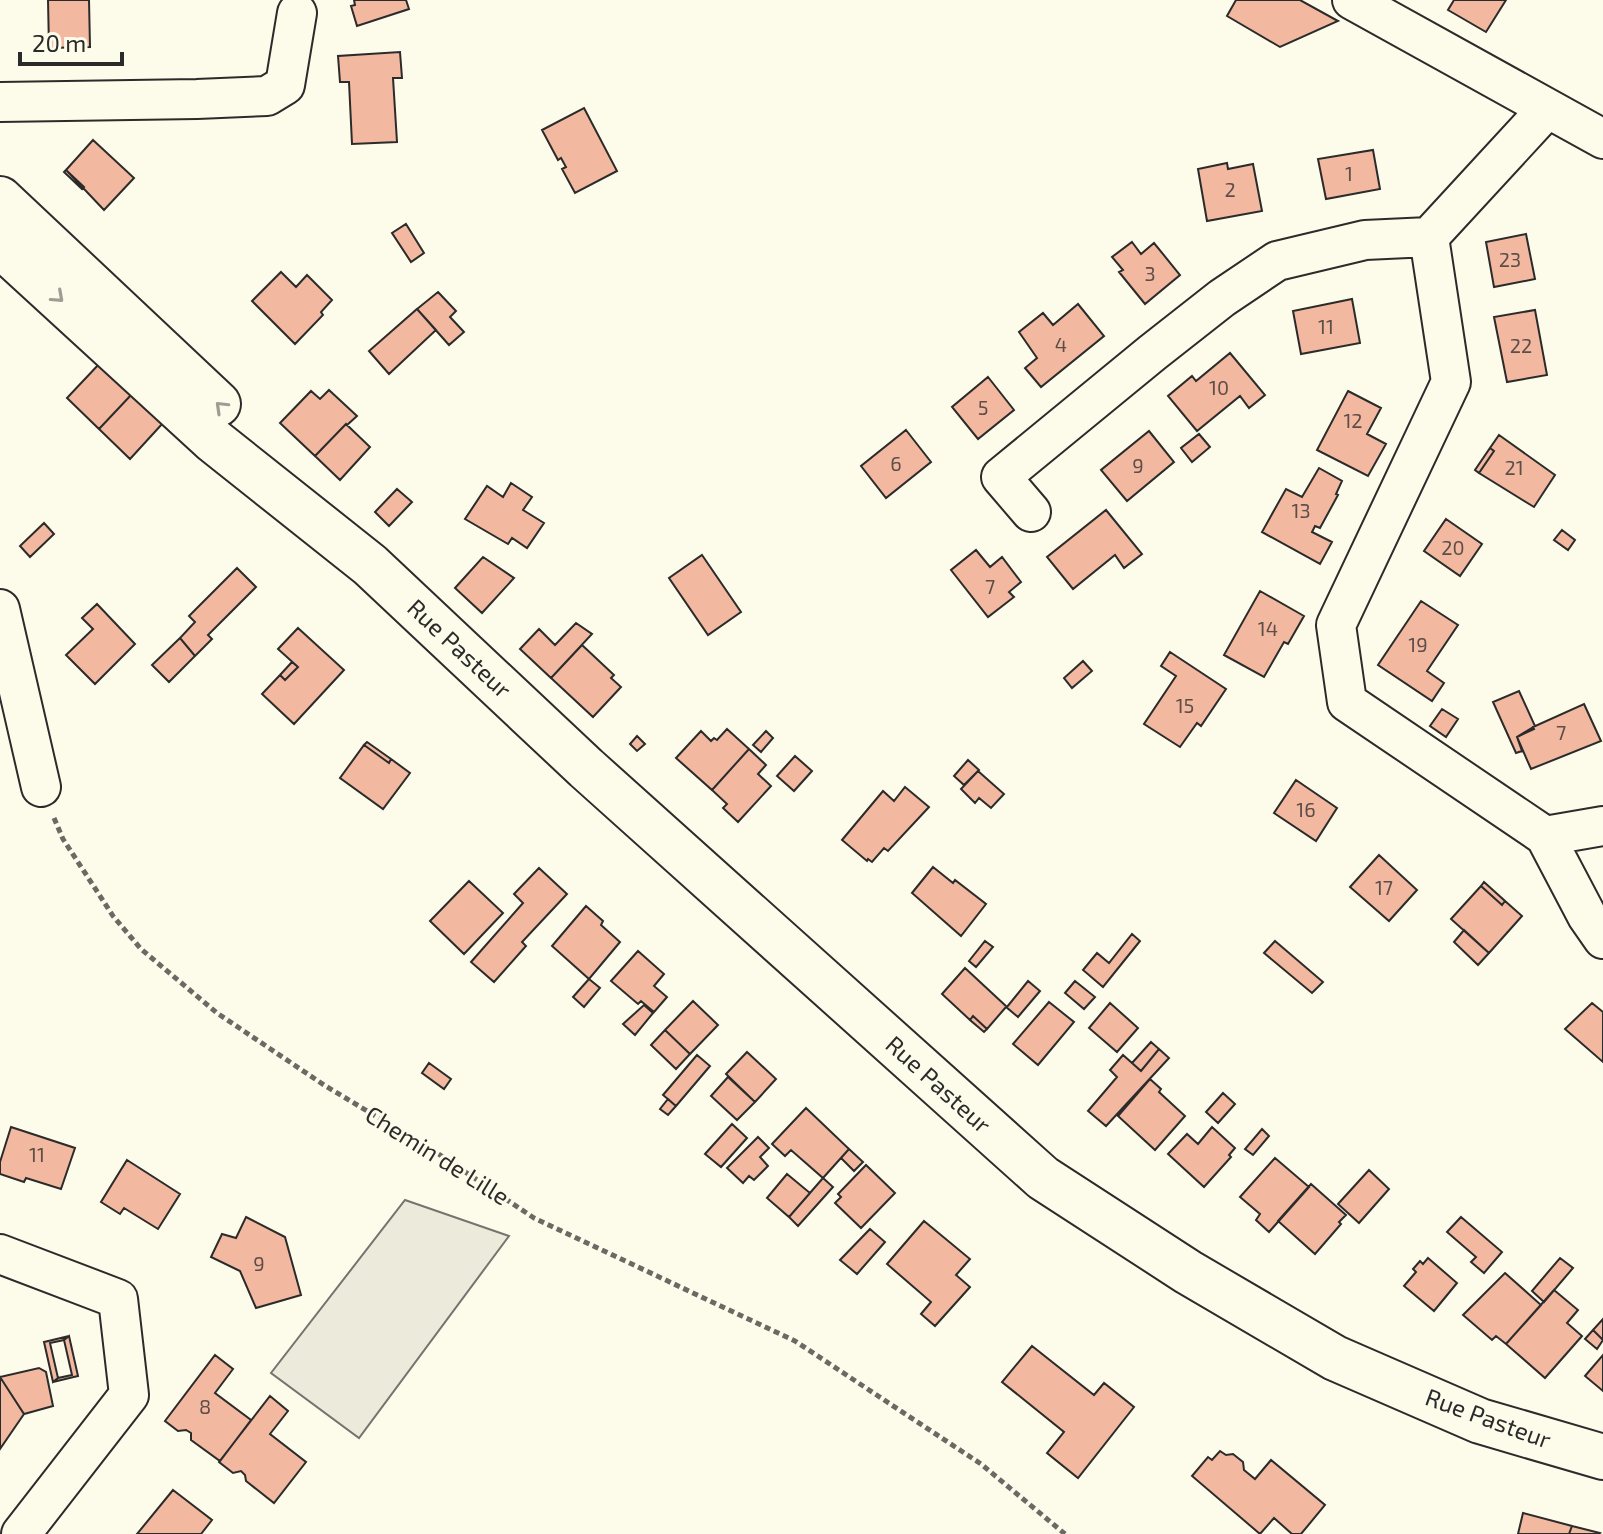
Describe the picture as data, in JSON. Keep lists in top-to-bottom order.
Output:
{
  "streets": {
    "main road": ["Rue Pasteur"],
    "path": ["Chemin de Lille"]
  },
  "house_numbers": [
    "1",
    "2",
    "23",
    "3",
    "11",
    "4",
    "22",
    "10",
    "5",
    "12",
    "6",
    "9",
    "21",
    "13",
    "20",
    "7",
    "14",
    "19",
    "15",
    "7",
    "16",
    "17",
    "11",
    "9",
    "8"
  ],
  "scale_bar": "20 m"
}
